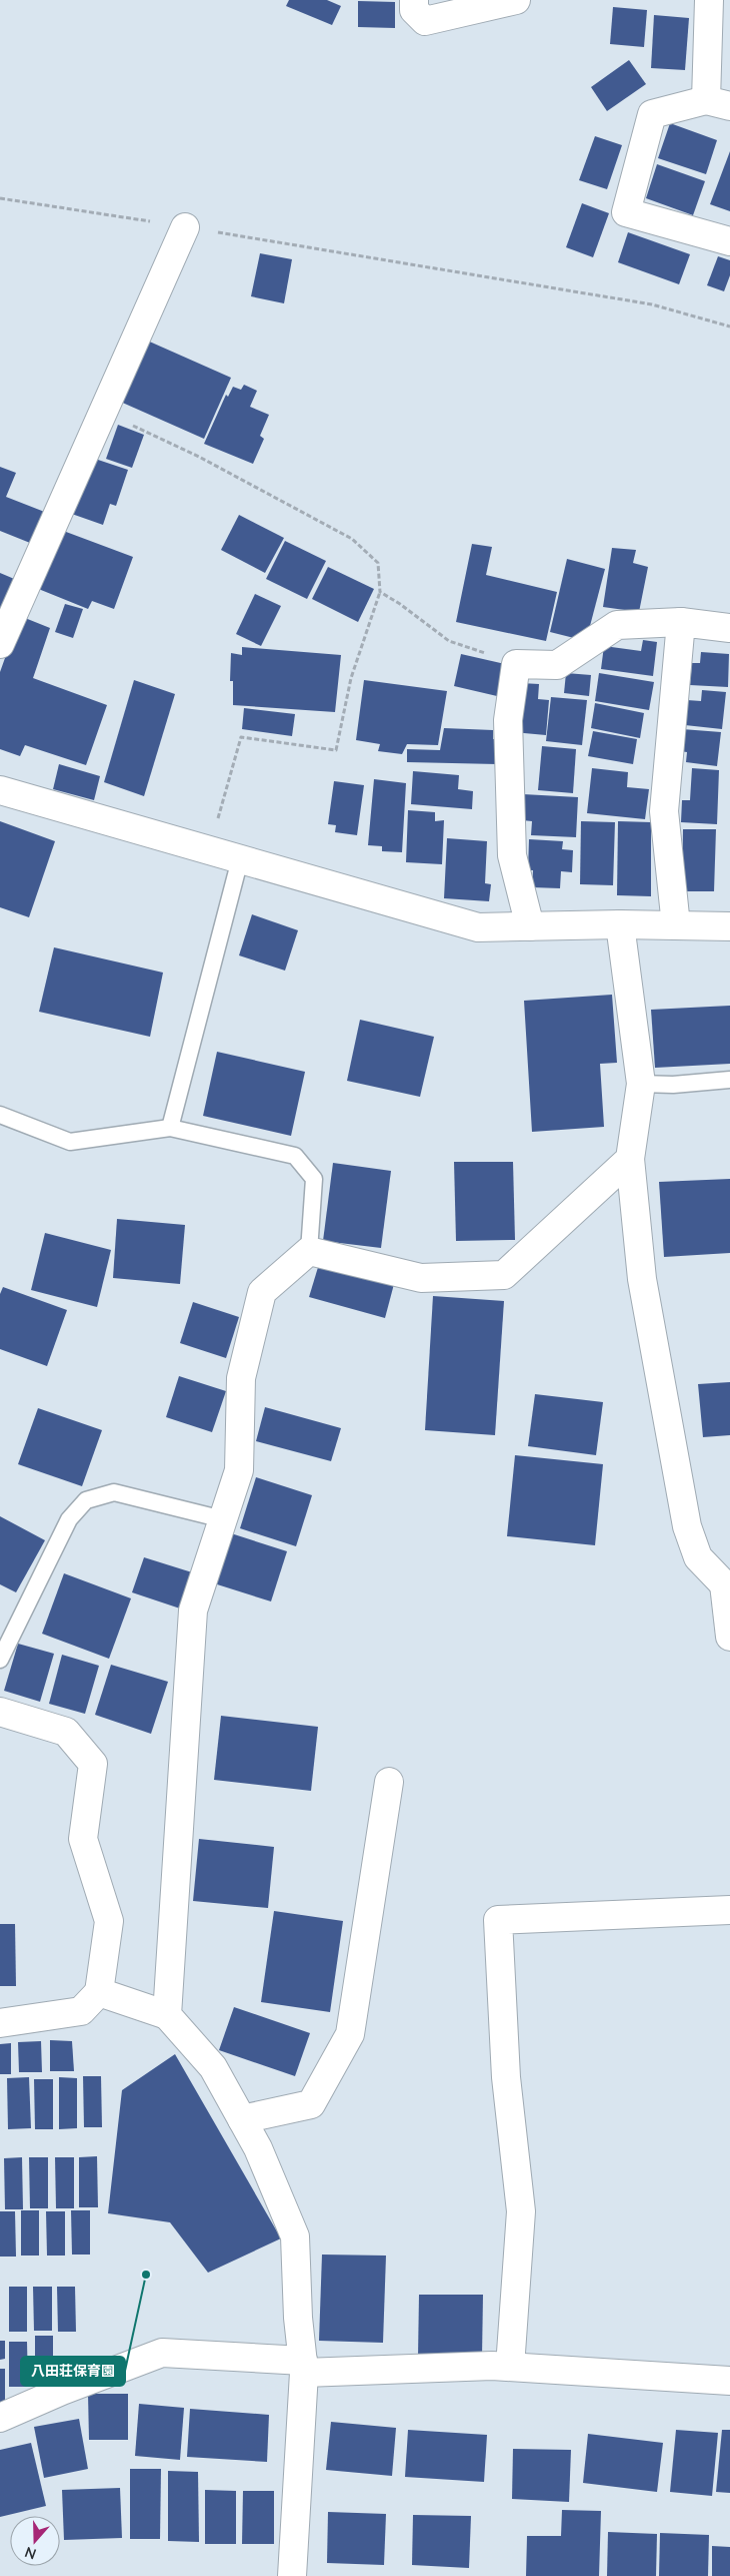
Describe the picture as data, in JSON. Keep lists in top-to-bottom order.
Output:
{
  "places": ["八田荘保育園"],
  "north": "bottom"
}
